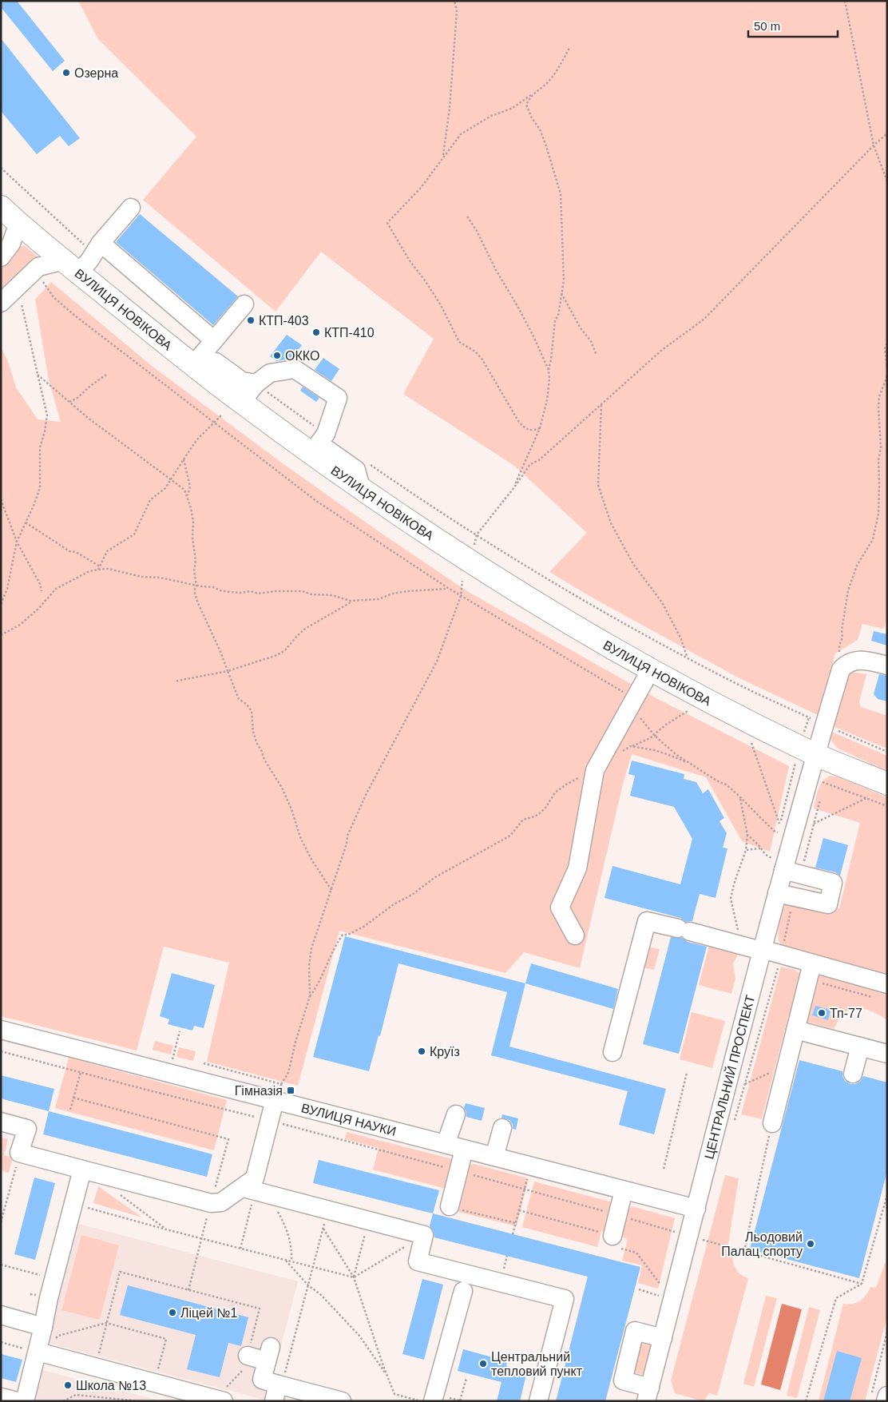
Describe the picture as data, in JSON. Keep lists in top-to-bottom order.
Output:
{
  "streets": {
    "main road": ["ВУЛИЦЯ НОВІКОВА"],
    "street": ["ЦЕНТРАЛЬНИЙ ПРОСПЕКТ", "ВУЛИЦЯ НАУКИ"]
  },
  "crossings": [
    ["ВУЛИЦЯ НОВІКОВА", "ЦЕНТРАЛЬНИЙ ПРОСПЕКТ"],
    ["ЦЕНТРАЛЬНИЙ ПРОСПЕКТ", "ВУЛИЦЯ НАУКИ"]
  ],
  "places": {
    "other": [
      "Озерна",
      "КТП-403",
      "КТП-410",
      "ОККО",
      "Тп-77",
      "Круїз",
      "Льодовий Палац спорту",
      "Ліцей №1",
      "Центральний тепловий пункт",
      "Школа №13"
    ],
    "transit": ["Гімназія"]
  },
  "scale_bar": "50 m"
}
